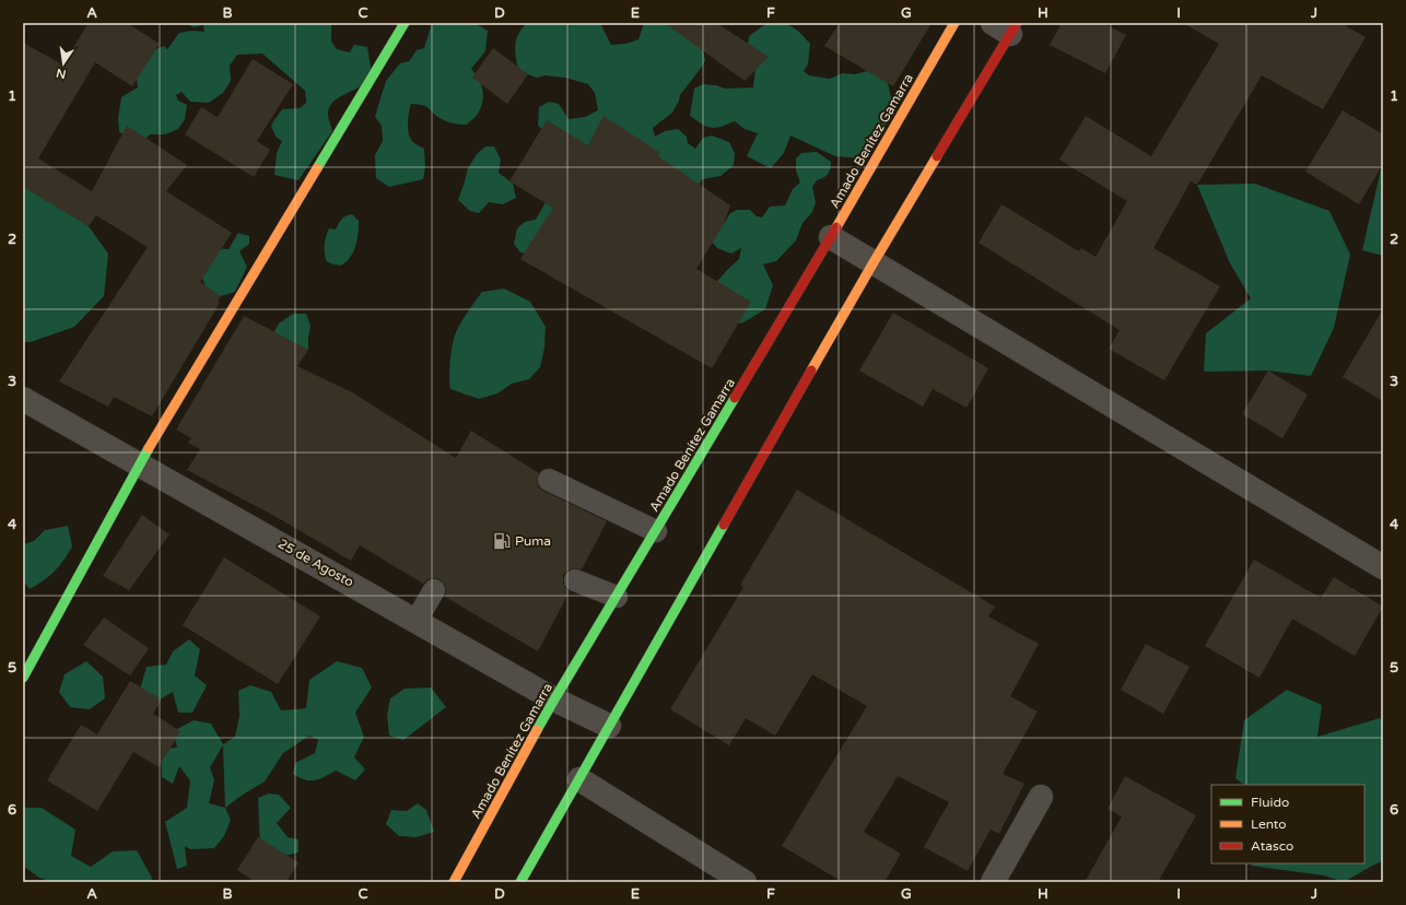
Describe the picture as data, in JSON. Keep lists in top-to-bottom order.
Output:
{
  "streets": {
    "main road": ["Amado Benítez Gamarra"],
    "street": ["25 de Agosto"]
  },
  "crossings": [
    ["Amado Benítez Gamarra", "25 de Agosto"]
  ],
  "places": {
    "fuel station": ["Puma"]
  },
  "legend": ["Fluido", "Lento", "Atasco"],
  "north": "bottom",
  "grid": {
    "columns": [
      "A",
      "B",
      "C",
      "D",
      "E",
      "F",
      "G",
      "H",
      "I",
      "J"
    ],
    "rows": [
      "1",
      "2",
      "3",
      "4",
      "5",
      "6"
    ]
  }
}
